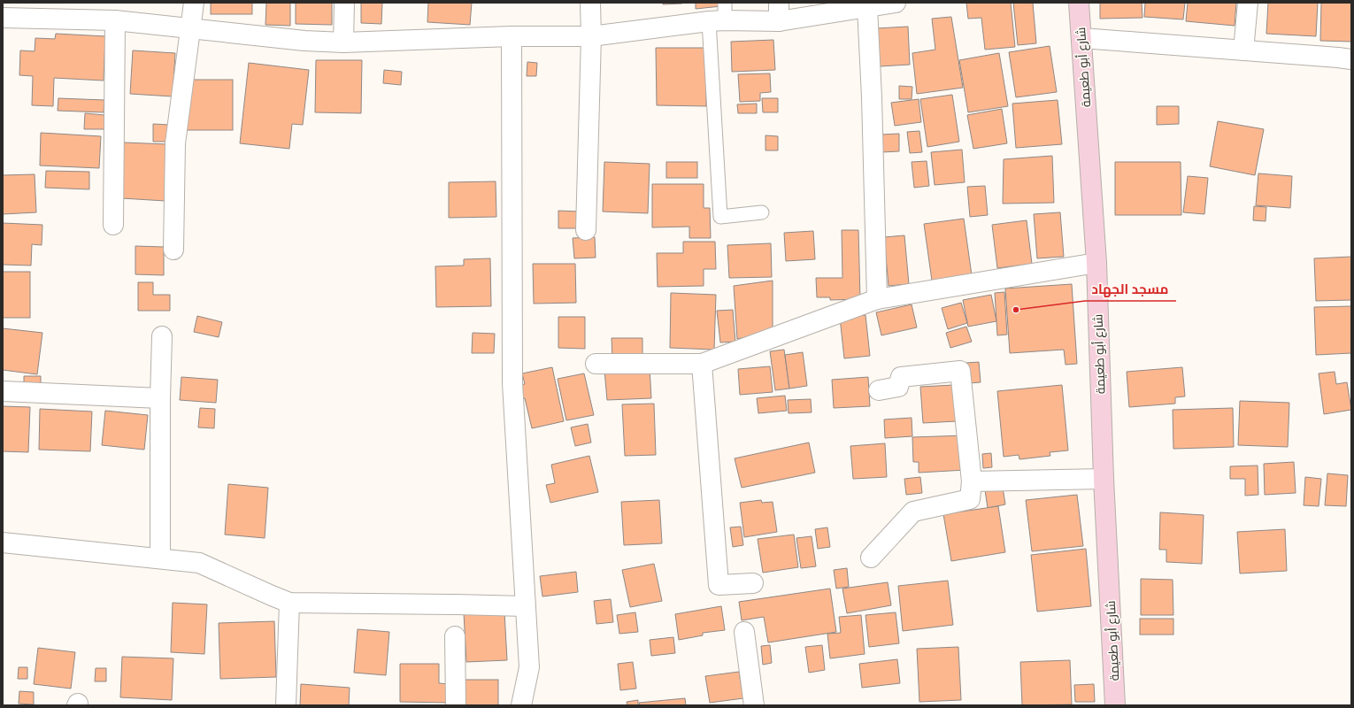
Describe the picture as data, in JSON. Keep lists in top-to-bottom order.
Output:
{
  "streets": {
    "street": ["شارع أبو طعيمة"]
  },
  "places": ["مسجد الجهاد"]
}
